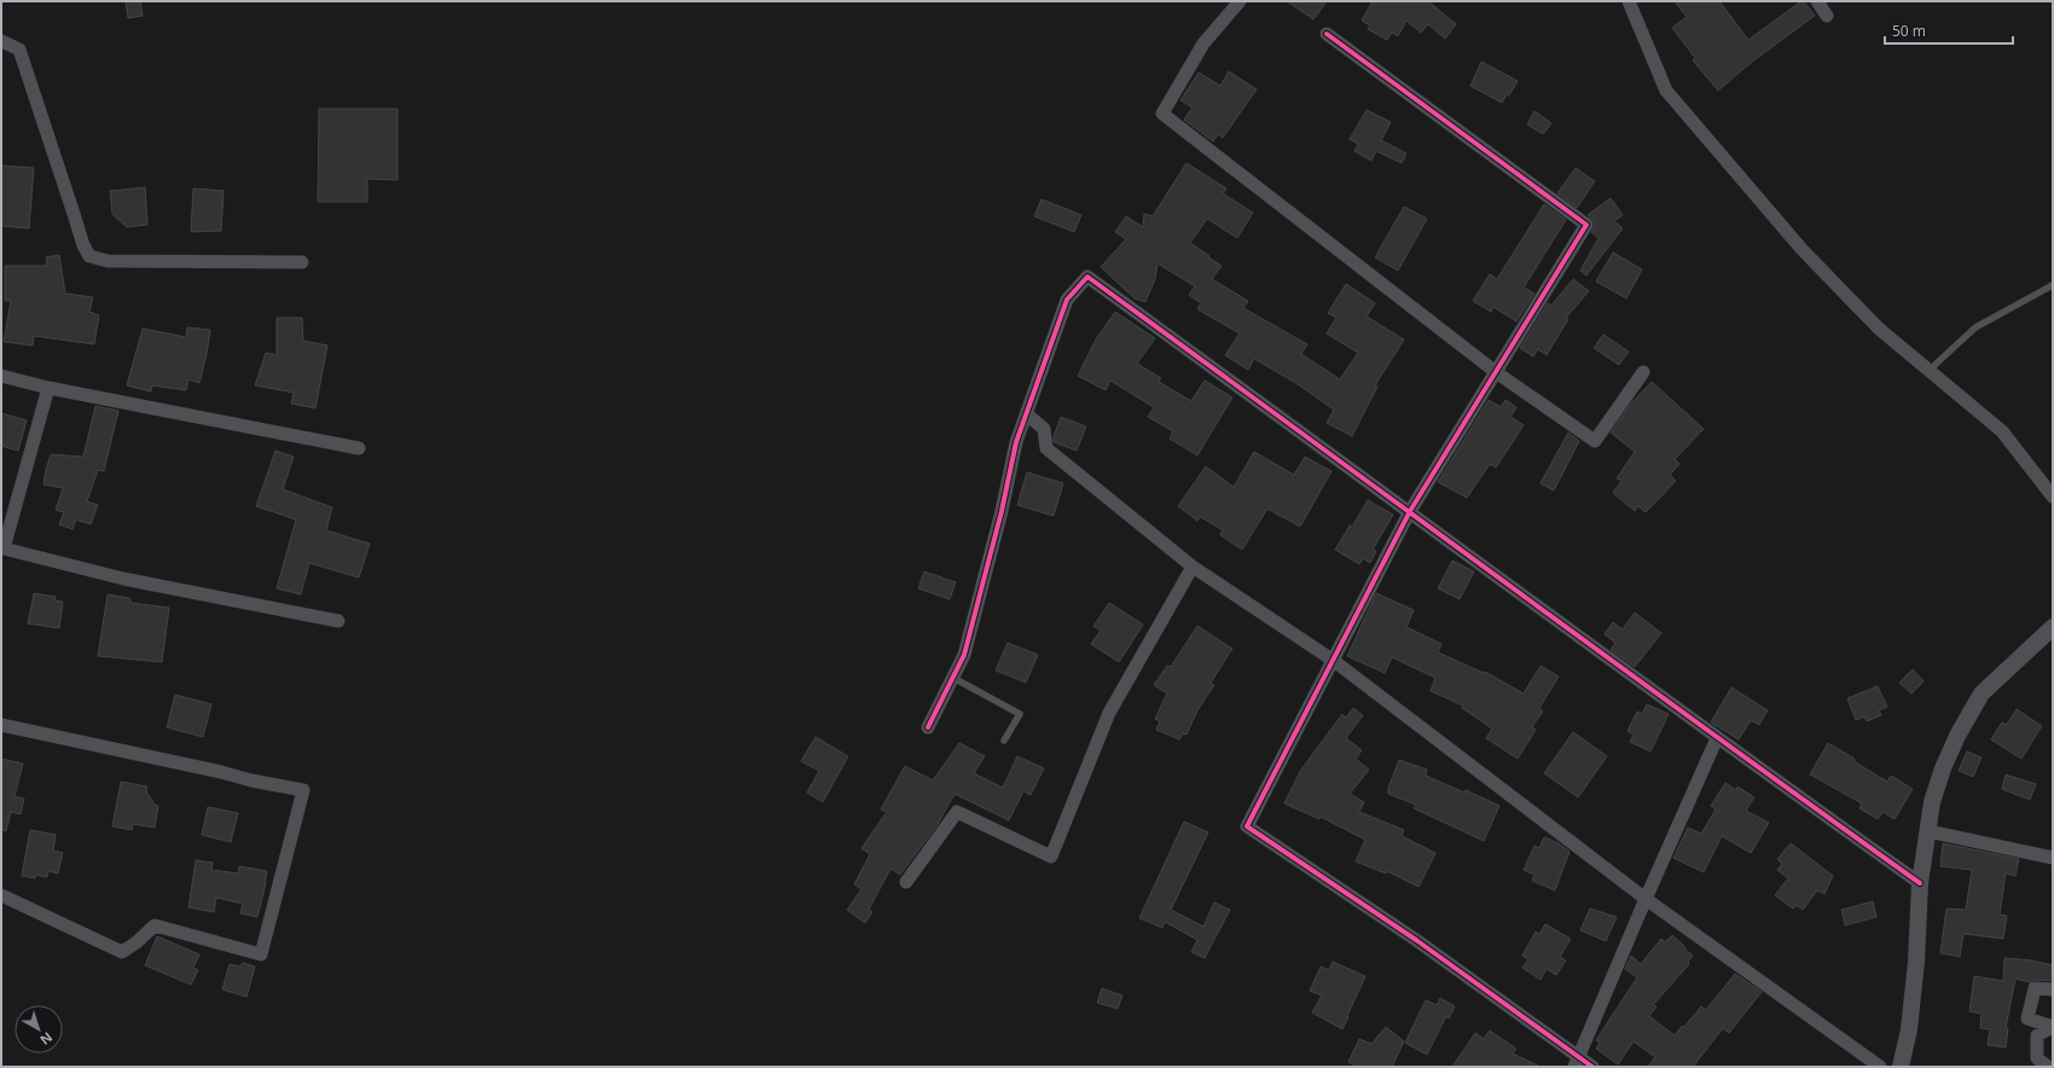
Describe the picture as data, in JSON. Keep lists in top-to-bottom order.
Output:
{
  "scale_bar": "50 m",
  "north": "bottom right"
}
